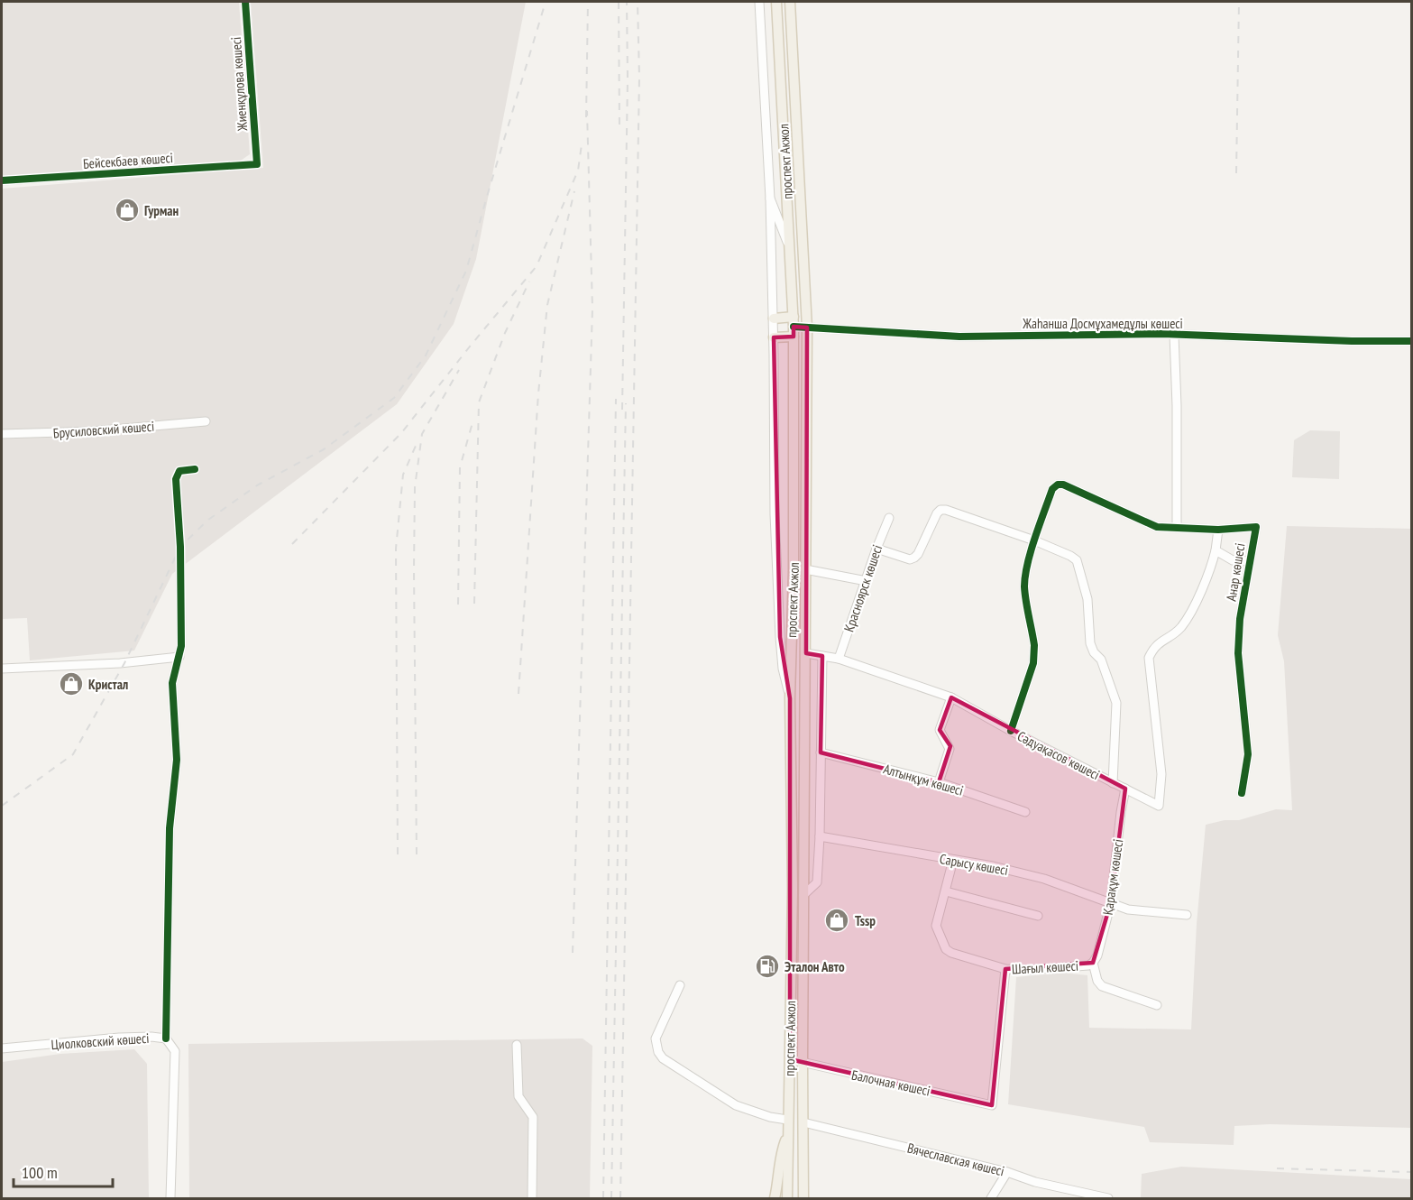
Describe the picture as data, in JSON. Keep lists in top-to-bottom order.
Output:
{
  "streets": {
    "main road": ["проспект Акжол"],
    "street": [
      "Жиенқұлова көшесі",
      "Бейсекбаев көшесі",
      "Жаһанша Досмұхамедұлы көшесі",
      "Брусиловский көшесі",
      "Анар көшесі",
      "Красноярск көшесі",
      "Сәдуақасов көшесі",
      "Алтынқұм көшесі",
      "Сарысу көшесі",
      "Қарақұм көшесі",
      "Шағыл көшесі",
      "Циолковский көшесі",
      "Балочная көшесі",
      "Вячеславская көшесі"
    ]
  },
  "crossings": [
    ["Жиенқұлова көшесі", "Бейсекбаев көшесі"],
    ["проспект Акжол", "Жаһанша Досмұхамедұлы көшесі"],
    ["проспект Акжол", "Сәдуақасов көшесі"],
    ["проспект Акжол", "Балочная көшесі"],
    ["проспект Акжол", "Вячеславская көшесі"],
    ["Анар көшесі", "Сәдуақасов көшесі"],
    ["Красноярск көшесі", "Сәдуақасов көшесі"],
    ["Сәдуақасов көшесі", "Қарақұм көшесі"],
    ["Сарысу көшесі", "Қарақұм көшесі"],
    ["Сарысу көшесі", "Шағыл көшесі"],
    ["Қарақұм көшесі", "Шағыл көшесі"],
    ["Шағыл көшесі", "Балочная көшесі"]
  ],
  "places": {
    "shop": ["Гурман", "Кристал", "Tssp"],
    "fuel station": ["Эталон Авто"]
  },
  "scale_bar": "100 m"
}
